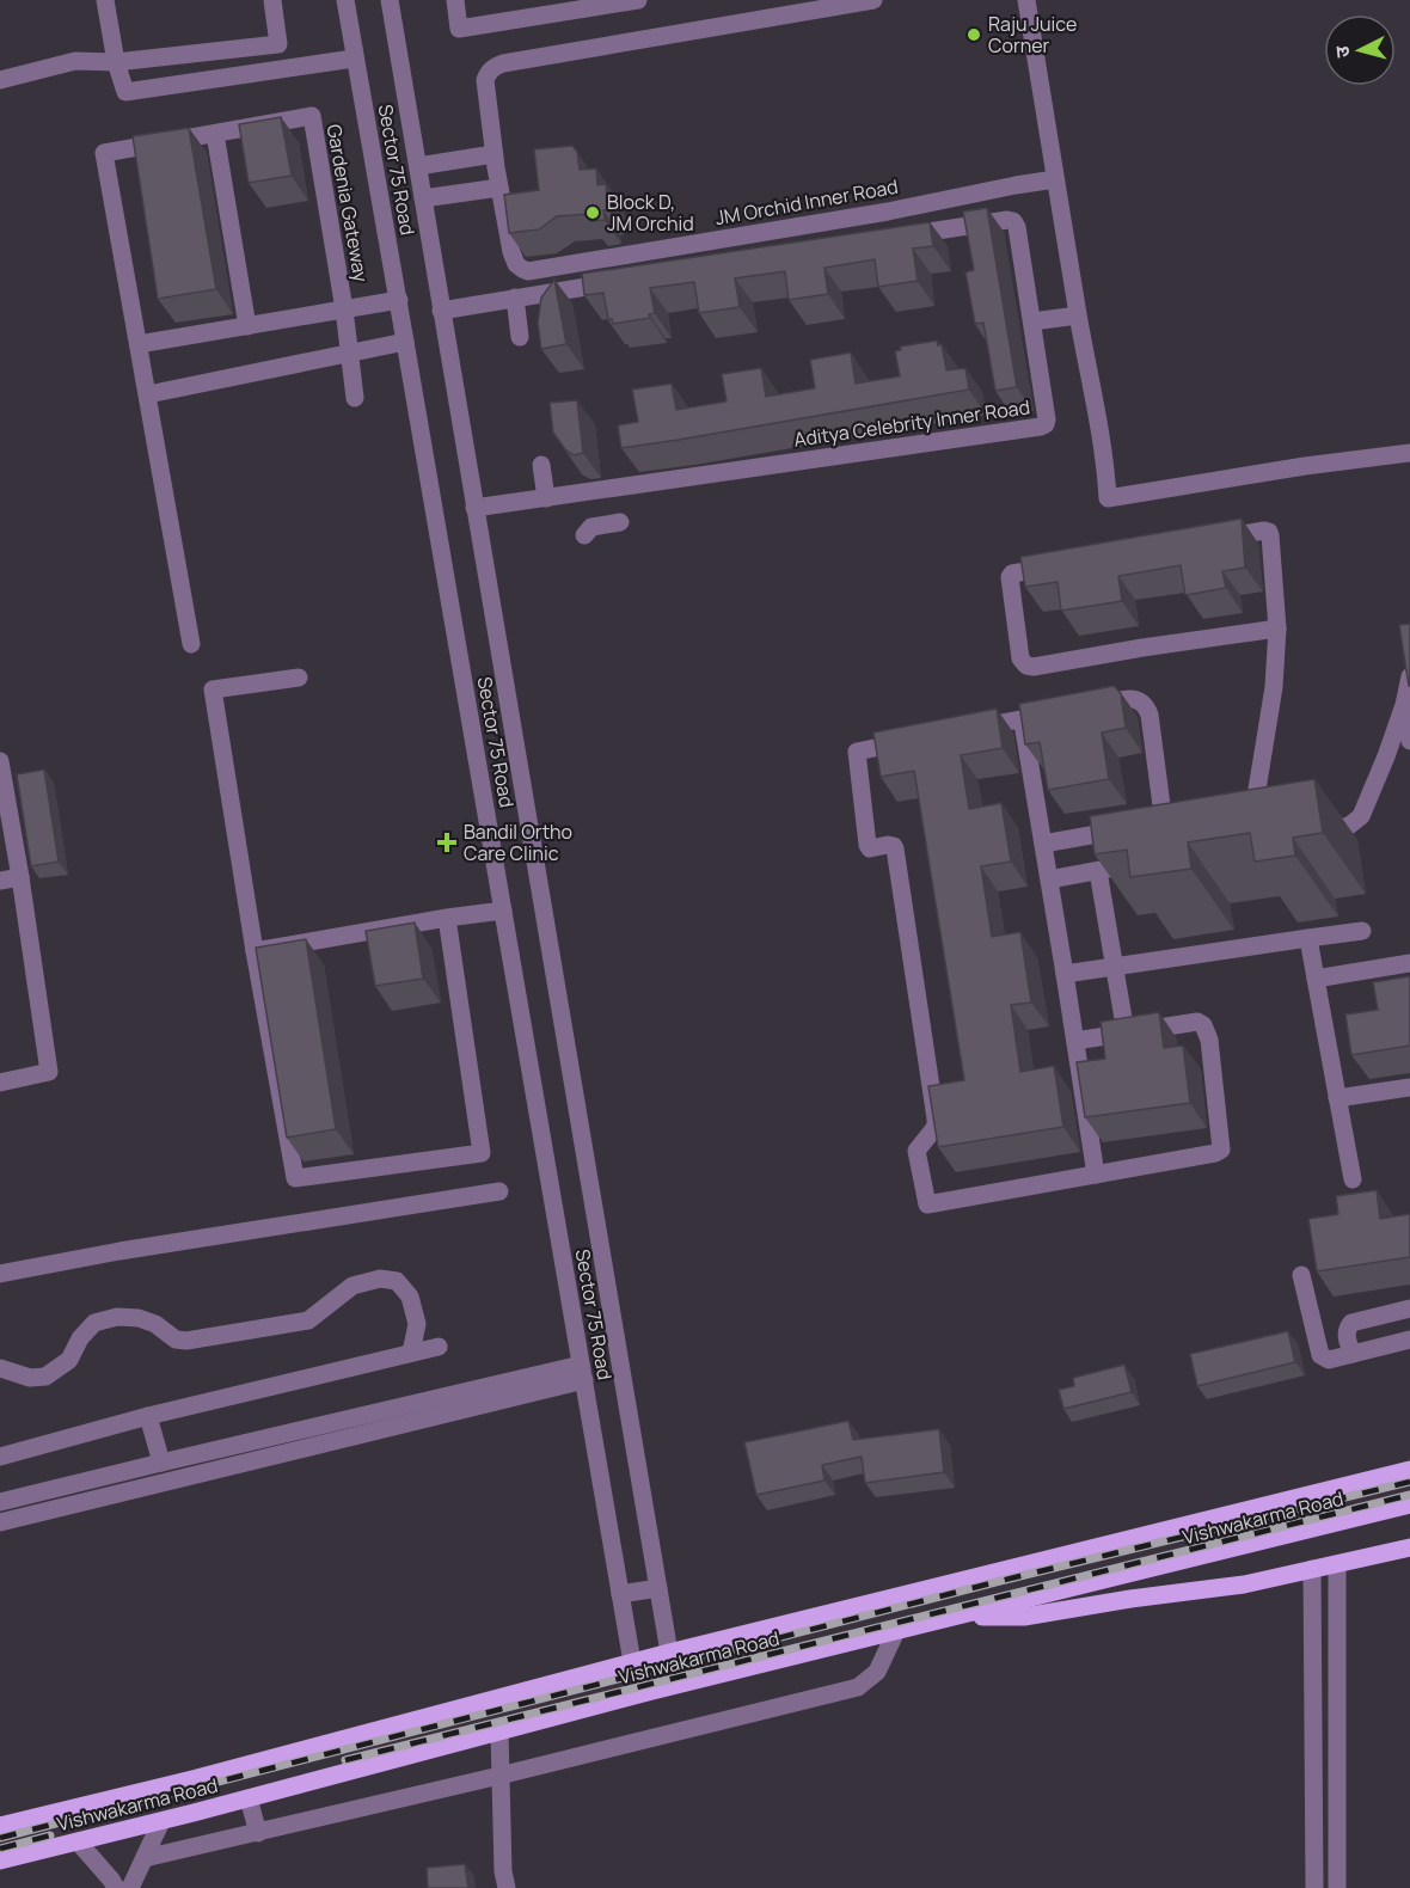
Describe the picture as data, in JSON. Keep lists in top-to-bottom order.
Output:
{
  "streets": {
    "main road": ["Vishwakarma Road"],
    "street": [
      "Sector 75 Road",
      "JM Orchid Inner Road",
      "Gardenia Gateway",
      "Aditya Celebrity Inner Road"
    ]
  },
  "crossings": [
    ["Sector 75 Road", "Gardenia Gateway"],
    ["Sector 75 Road", "Aditya Celebrity Inner Road"],
    ["Sector 75 Road", "Vishwakarma Road"]
  ],
  "places": {
    "other": ["Raju Juice Corner", "Block D, JM Orchid"],
    "health": ["Bandil Ortho Care Clinic"]
  },
  "north": "left"
}
